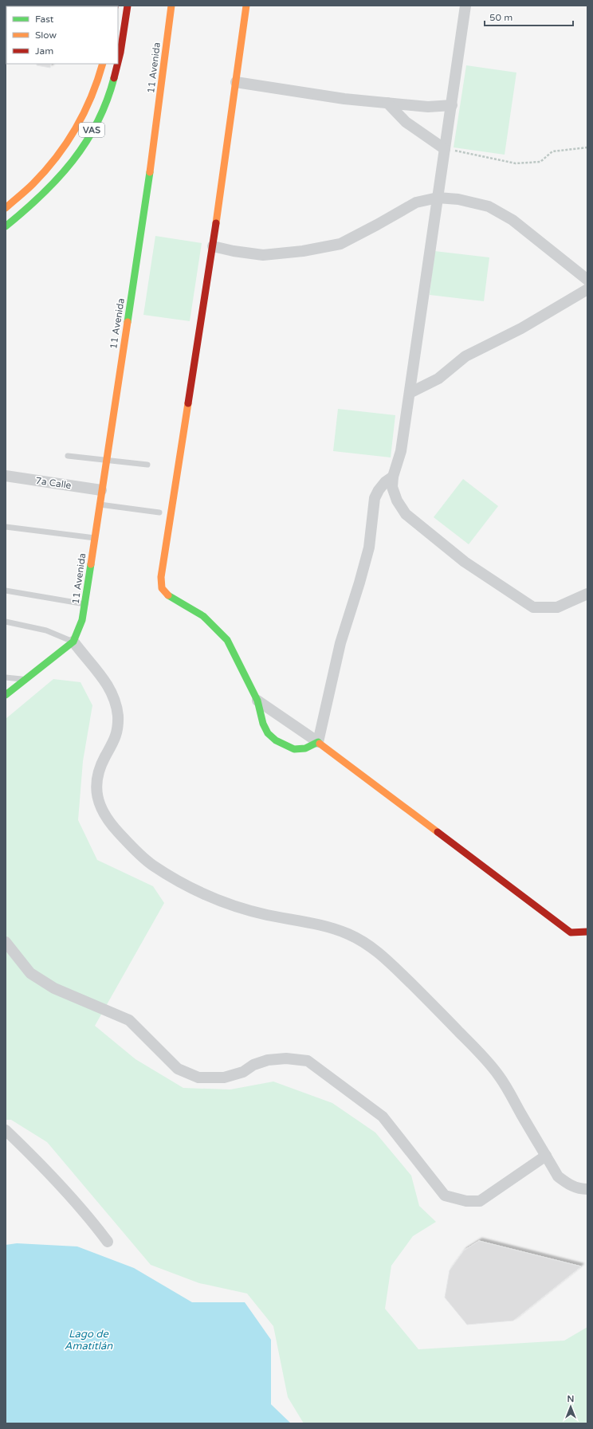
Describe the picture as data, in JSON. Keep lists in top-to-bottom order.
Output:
{
  "streets": {
    "main road": ["11 Avenida", "VAS"],
    "street": ["7a Calle"]
  },
  "crossings": [
    ["11 Avenida", "7a Calle"]
  ],
  "water": ["Lago de Amatitlán"],
  "legend": ["Fast", "Slow", "Jam"],
  "scale_bar": "50 m",
  "north": "top"
}
